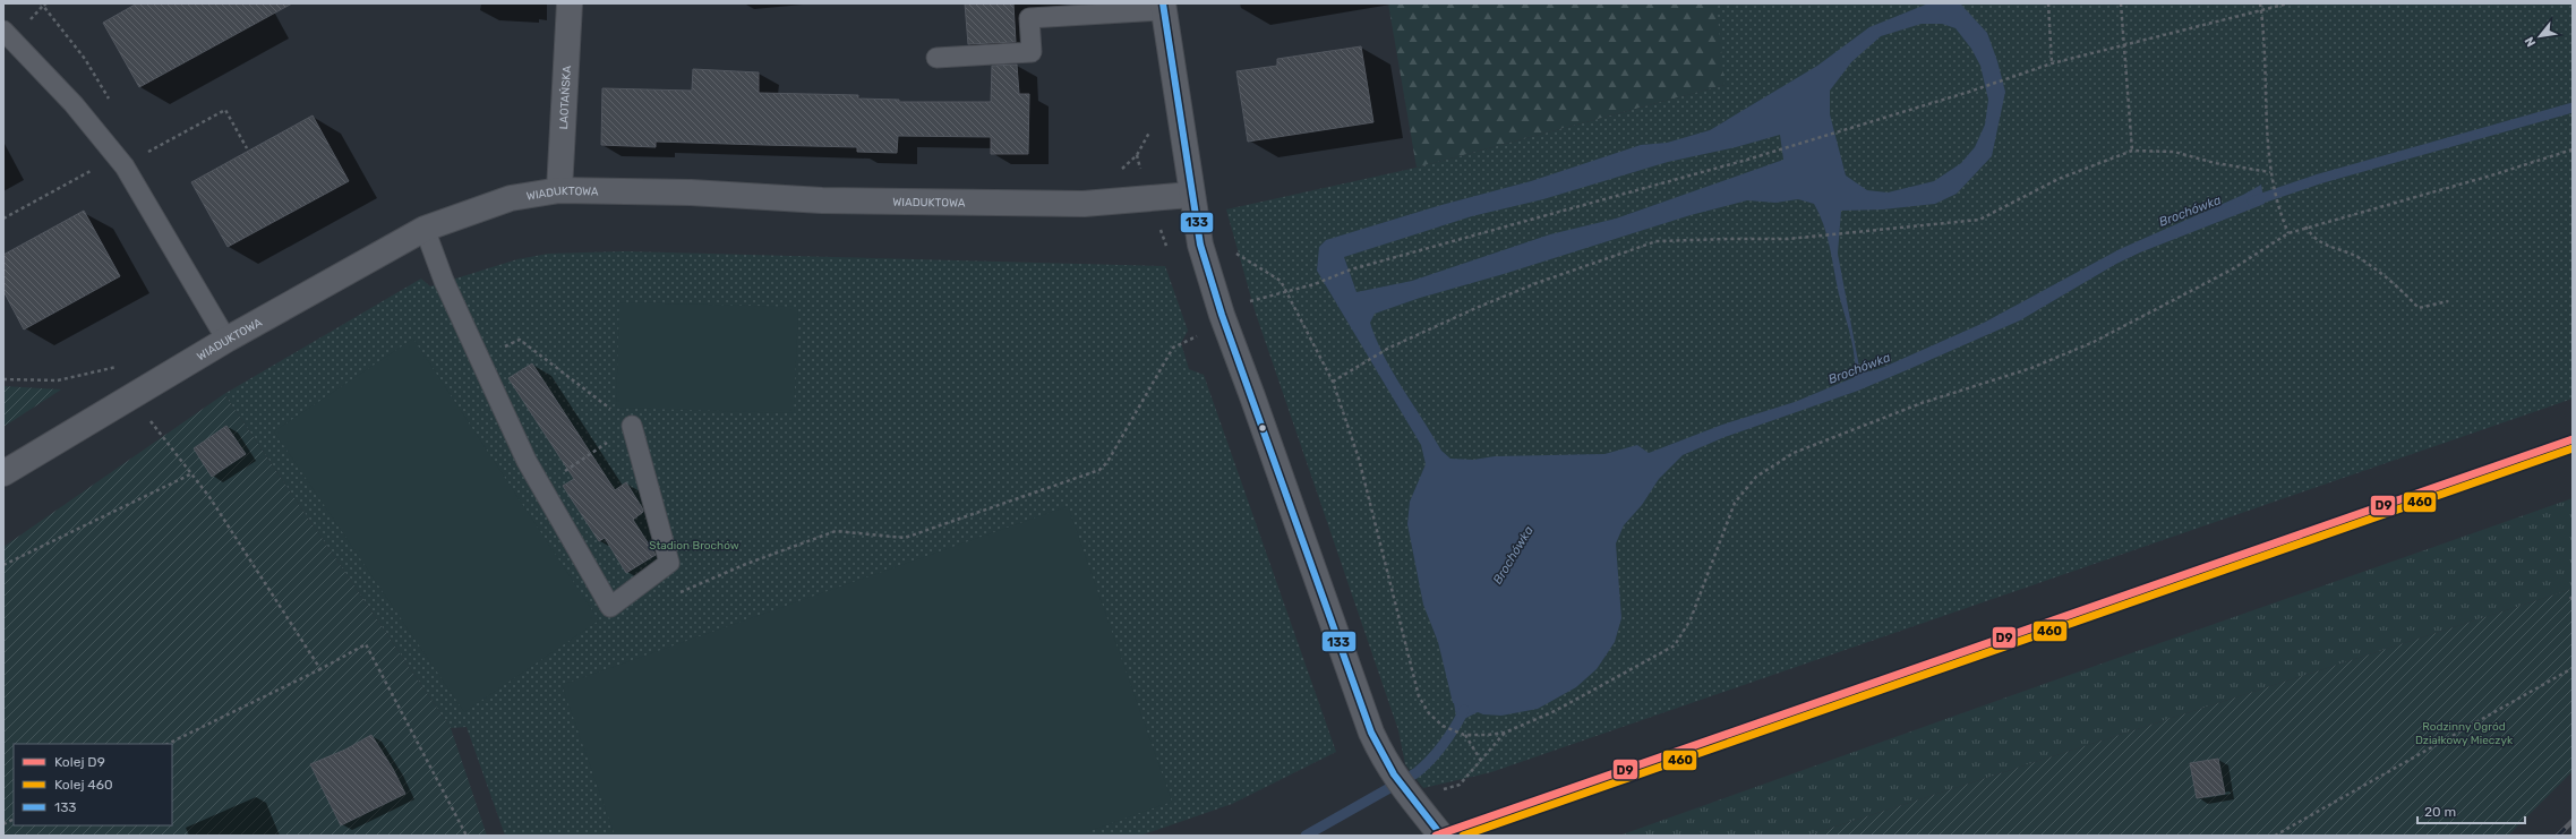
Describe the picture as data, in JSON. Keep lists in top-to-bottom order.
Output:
{
  "streets": {
    "street": ["LAOTAŃSKA", "WIADUKTOWA"]
  },
  "crossings": [
    ["LAOTAŃSKA", "WIADUKTOWA"]
  ],
  "water": ["Brochówka"],
  "parks": ["Stadion Brochów", "Rodzinny Ogród Działkowy Mieczyk"],
  "lines": ["transit line 133", "rail line D9", "rail line 460"],
  "legend": ["Kolej D9", "Kolej 460", "133"],
  "scale_bar": "20 m",
  "north": "bottom left"
}
